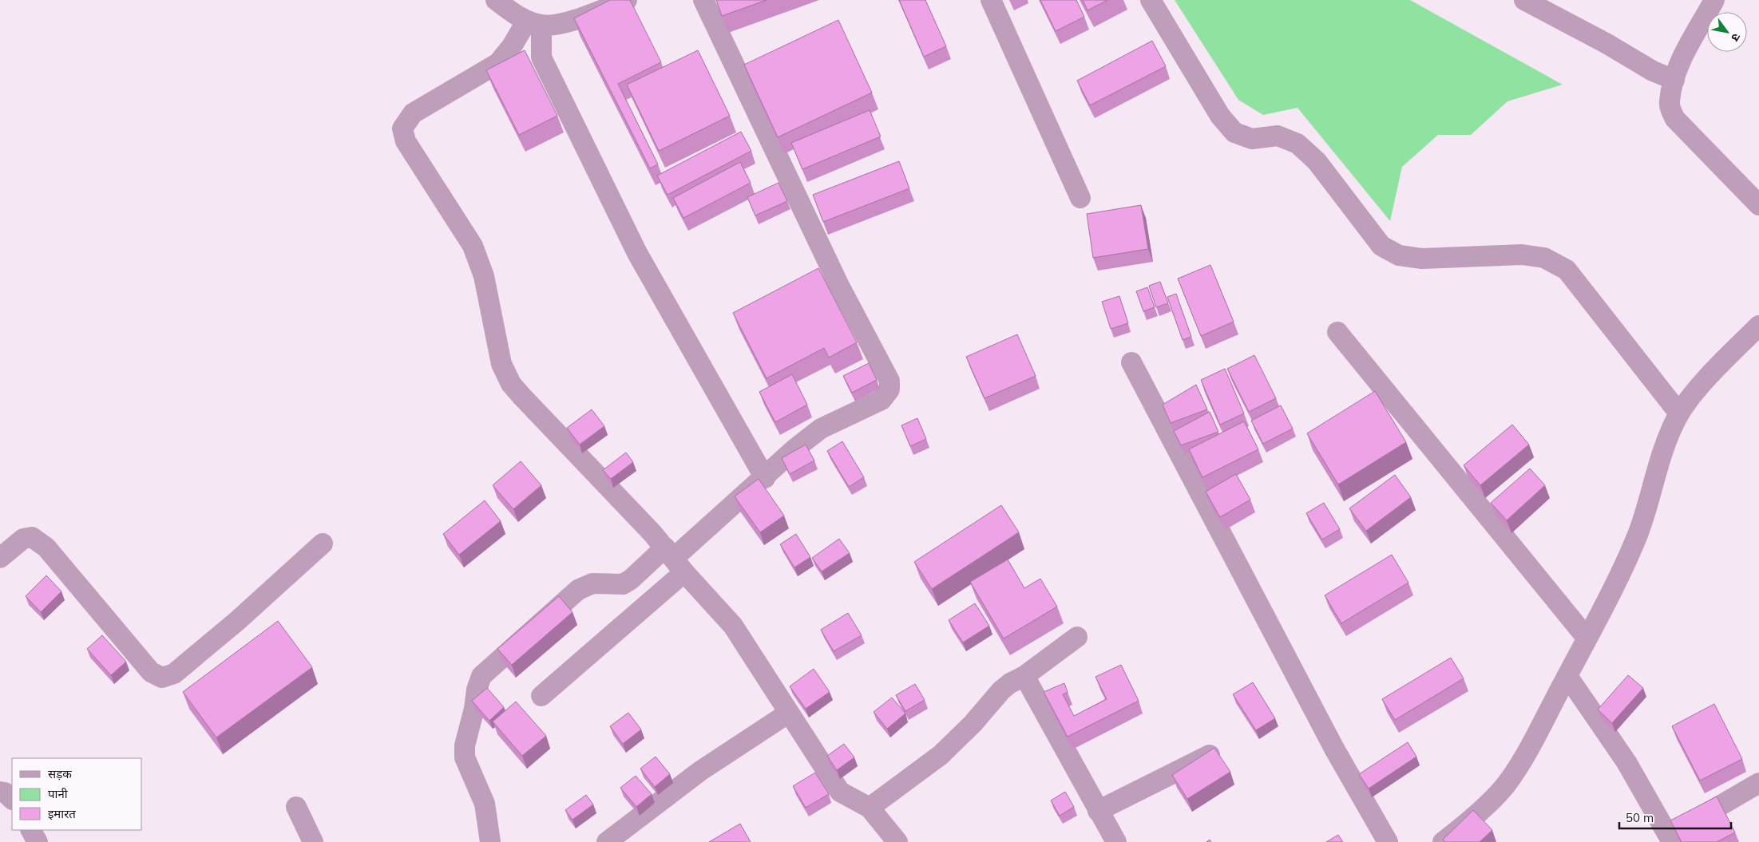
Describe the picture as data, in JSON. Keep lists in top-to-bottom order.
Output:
{
  "legend": ["सड़क", "पानी", "इमारत"],
  "scale_bar": "50 m",
  "north": "bottom right"
}
